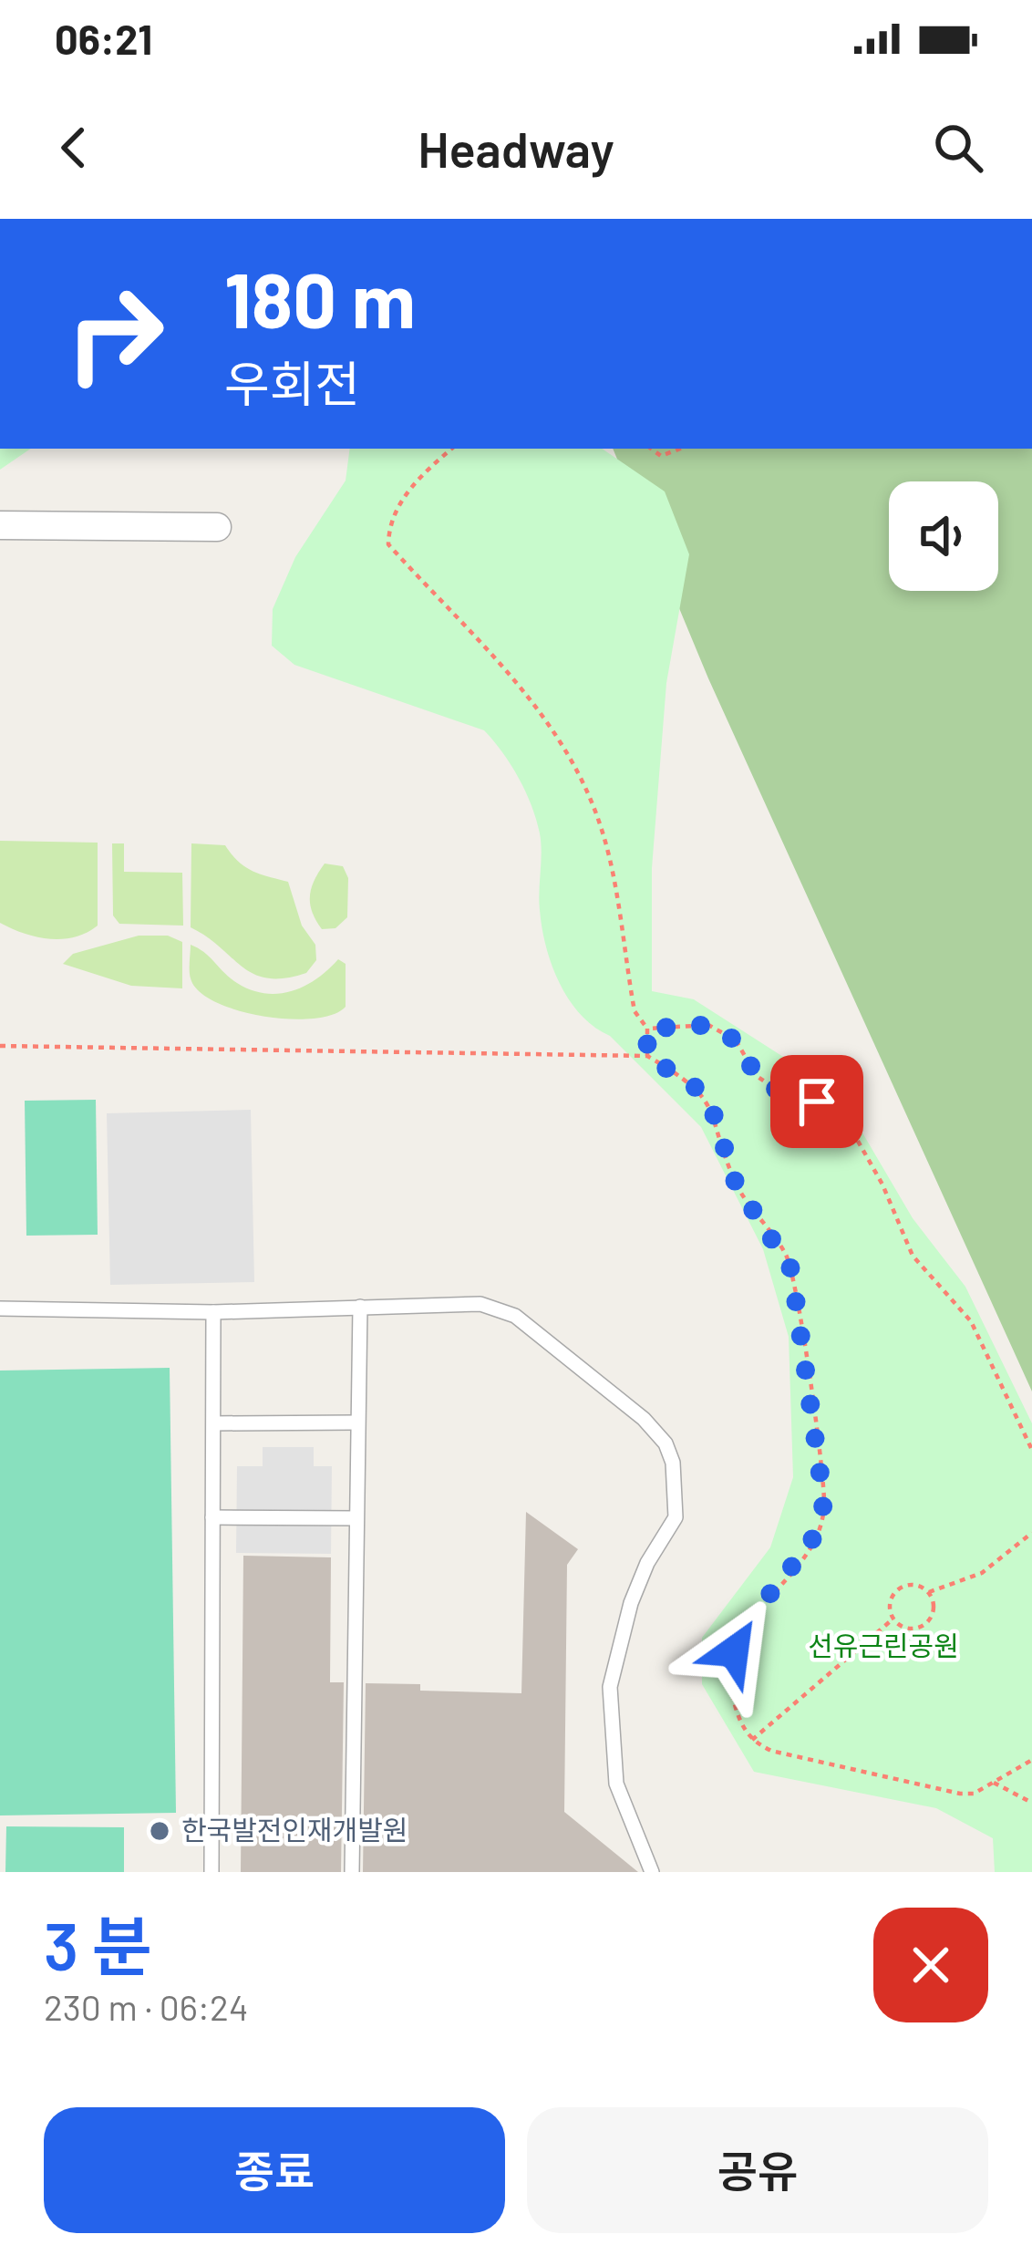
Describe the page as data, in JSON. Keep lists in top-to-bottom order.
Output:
{
  "parks": ["선유근린공원"],
  "places": ["한국발전인재개발원"],
  "page": {
    "status": "06:21",
    "header": "Headway",
    "turn": ["180 m", "우회전"],
    "heading": ["3 분", "230 m · 06:24"],
    "buttons": ["종료", "공유"]
  }
}
